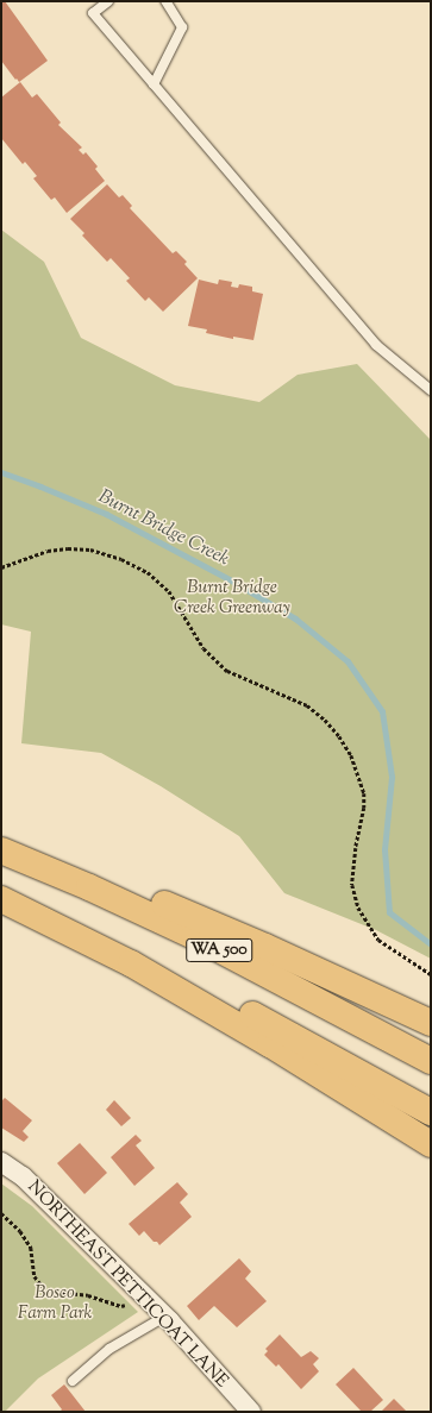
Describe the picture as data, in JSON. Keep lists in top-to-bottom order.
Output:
{
  "streets": {
    "highway": ["WA 500"],
    "street": ["NORTHEAST PETTICOAT LANE"]
  },
  "water": ["Burnt Bridge Creek"],
  "parks": ["Burnt Bridge Creek Greenway", "Bosco Farm Park"]
}
